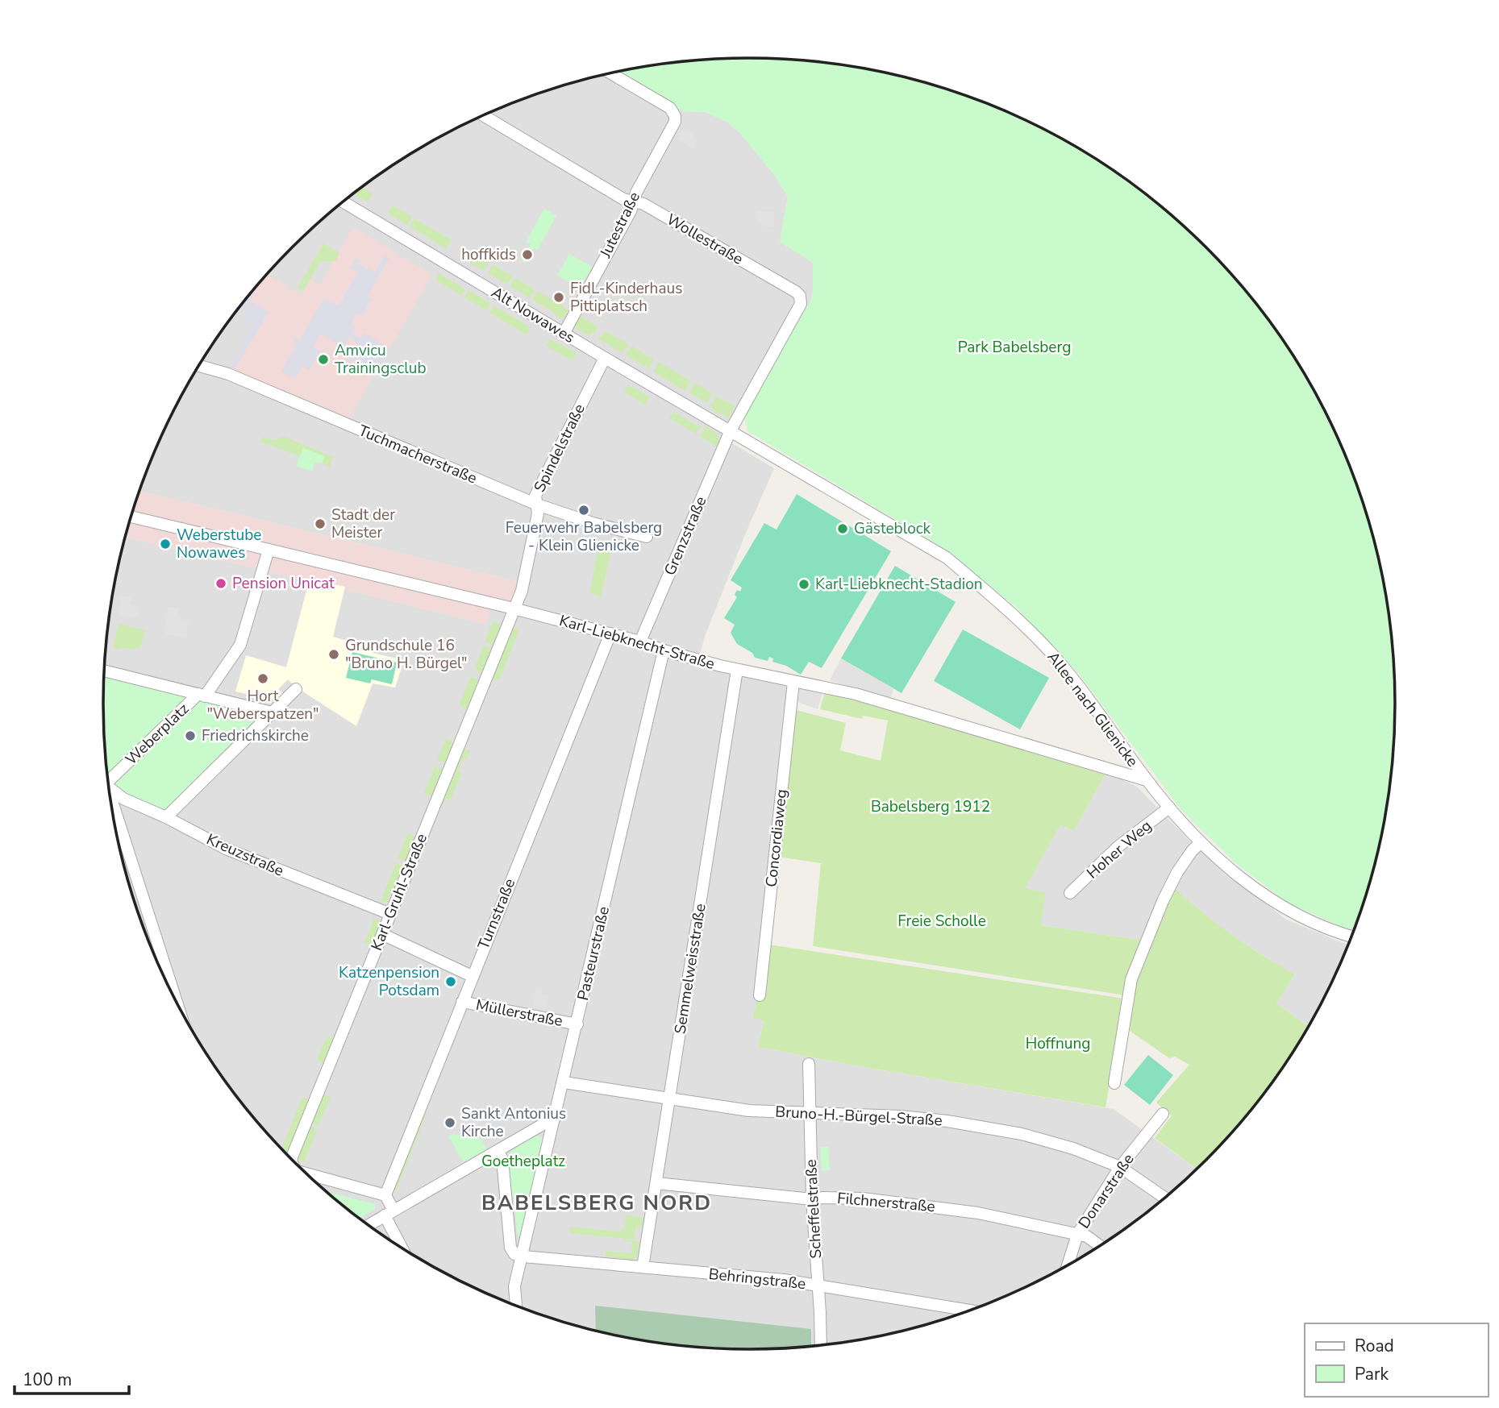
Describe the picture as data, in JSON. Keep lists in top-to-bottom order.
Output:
{
  "streets": {
    "street": [
      "Jutestraße",
      "Wollestraße",
      "Alt Nowawes",
      "Spindelstraße",
      "Tuchmacherstraße",
      "Grenzstraße",
      "Karl-Liebknecht-Straße",
      "Allee nach Glienicke",
      "Weberplatz",
      "Concordiaweg",
      "Hoher Weg",
      "Kreuzstraße",
      "Karl-Gruhl-Straße",
      "Turnstraße",
      "Pasteurstraße",
      "Semmelweisstraße",
      "Müllerstraße",
      "Bruno-H.-Bürgel-Straße",
      "Donarstraße",
      "Filchnerstraße",
      "Scheffelstraße",
      "Behringstraße"
    ]
  },
  "crossings": [
    ["Jutestraße", "Wollestraße"],
    ["Jutestraße", "Alt Nowawes"],
    ["Wollestraße", "Alt Nowawes"],
    ["Wollestraße", "Grenzstraße"],
    ["Wollestraße", "Allee nach Glienicke"],
    ["Alt Nowawes", "Spindelstraße"],
    ["Alt Nowawes", "Grenzstraße"],
    ["Alt Nowawes", "Allee nach Glienicke"],
    ["Spindelstraße", "Tuchmacherstraße"],
    ["Spindelstraße", "Karl-Liebknecht-Straße"],
    ["Spindelstraße", "Karl-Gruhl-Straße"],
    ["Grenzstraße", "Karl-Liebknecht-Straße"],
    ["Grenzstraße", "Allee nach Glienicke"],
    ["Karl-Liebknecht-Straße", "Allee nach Glienicke"],
    ["Karl-Liebknecht-Straße", "Concordiaweg"],
    ["Karl-Liebknecht-Straße", "Karl-Gruhl-Straße"],
    ["Karl-Liebknecht-Straße", "Turnstraße"],
    ["Karl-Liebknecht-Straße", "Pasteurstraße"],
    ["Karl-Liebknecht-Straße", "Semmelweisstraße"],
    ["Allee nach Glienicke", "Hoher Weg"],
    ["Kreuzstraße", "Karl-Gruhl-Straße"],
    ["Karl-Gruhl-Straße", "Müllerstraße"],
    ["Turnstraße", "Müllerstraße"],
    ["Pasteurstraße", "Müllerstraße"],
    ["Pasteurstraße", "Bruno-H.-Bürgel-Straße"],
    ["Pasteurstraße", "Behringstraße"],
    ["Semmelweisstraße", "Bruno-H.-Bürgel-Straße"],
    ["Semmelweisstraße", "Filchnerstraße"],
    ["Semmelweisstraße", "Behringstraße"],
    ["Bruno-H.-Bürgel-Straße", "Donarstraße"],
    ["Bruno-H.-Bürgel-Straße", "Scheffelstraße"],
    ["Donarstraße", "Filchnerstraße"],
    ["Filchnerstraße", "Scheffelstraße"],
    ["Scheffelstraße", "Behringstraße"]
  ],
  "districts": ["BABELSBERG NORD"],
  "parks": [
    "Park Babelsberg",
    "Babelsberg 1912",
    "Freie Scholle",
    "Hoffnung",
    "Goetheplatz"
  ],
  "places": [
    "hoffkids",
    "FidL-Kinderhaus Pittiplatsch",
    "Amvicu Trainingsclub",
    "Feuerwehr Babelsberg - Klein Glienicke",
    "Stadt der Meister",
    "Gästeblock",
    "Weberstube Nowawes",
    "Pension Unicat",
    "Karl-Liebknecht-Stadion",
    "Grundschule 16 \"Bruno H. Bürgel\"",
    "Hort \"Weberspatzen\"",
    "Friedrichskirche",
    "Katzenpension Potsdam",
    "Sankt Antonius Kirche"
  ],
  "legend": ["Road", "Park"],
  "scale_bar": "100 m"
}
